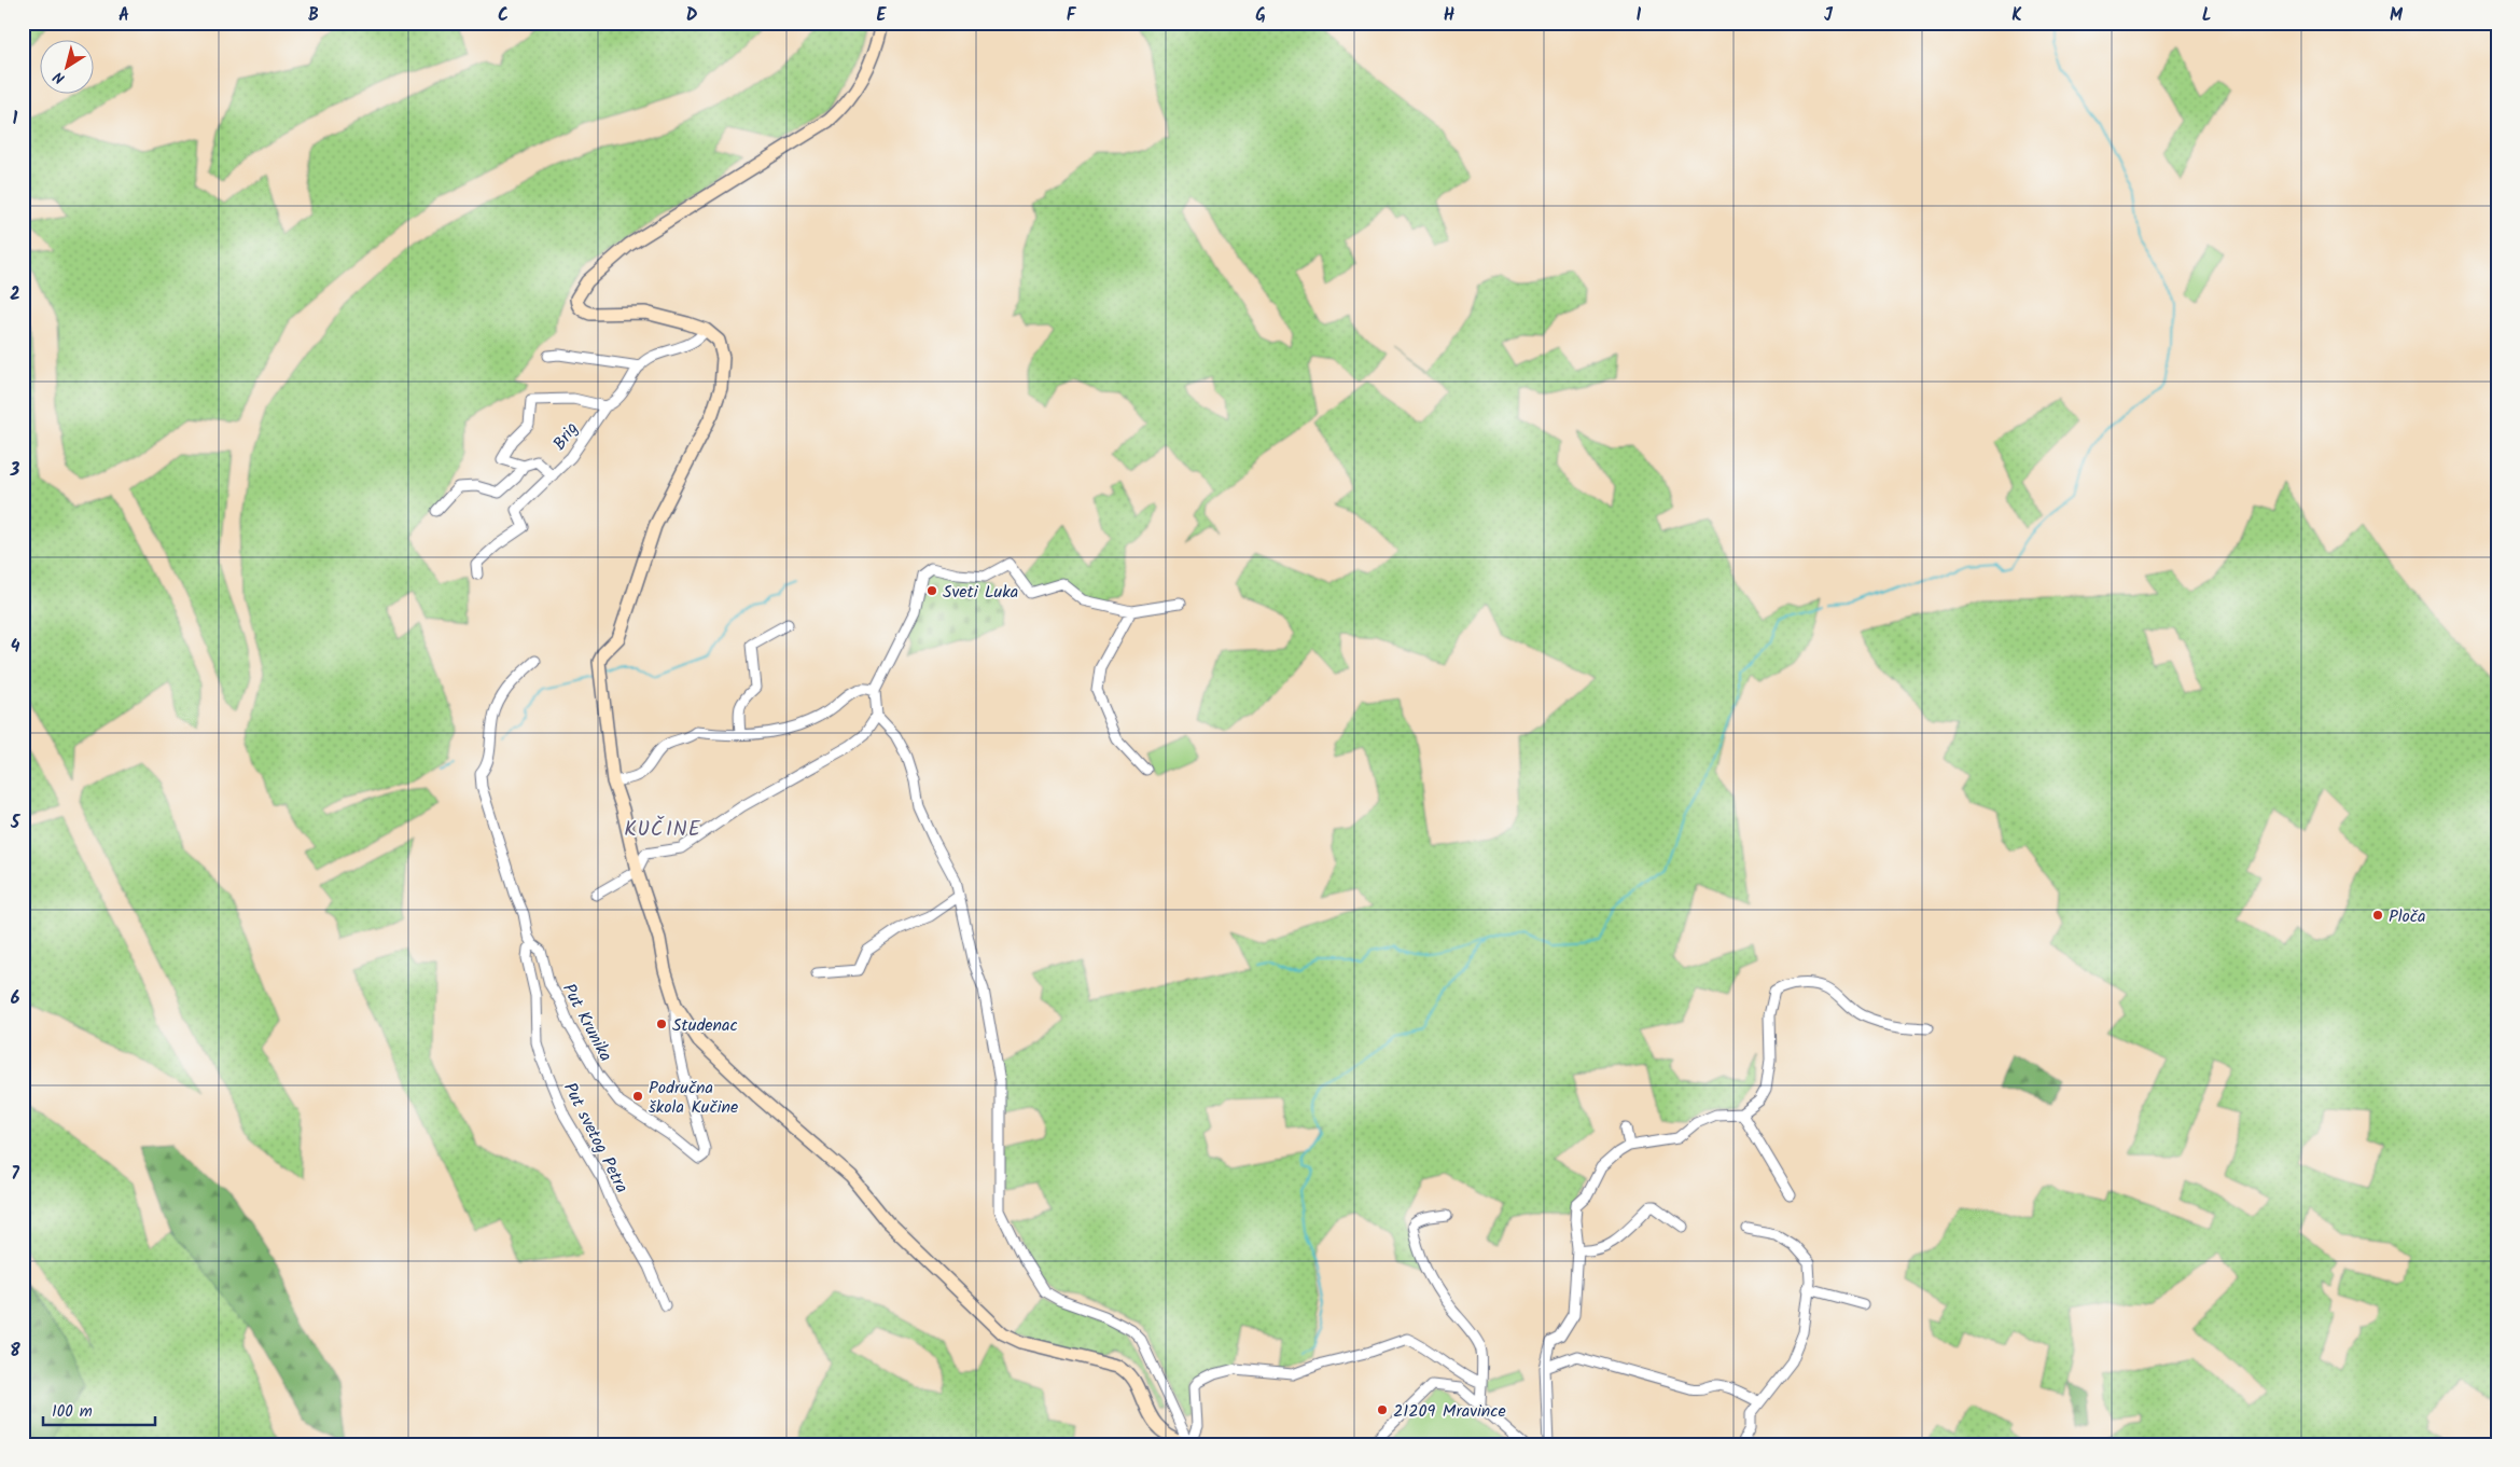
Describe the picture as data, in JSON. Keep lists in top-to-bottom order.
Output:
{
  "streets": {
    "street": ["Brig", "Put Krunika", "Put svetog Petra"]
  },
  "crossings": [
    ["Put Krunika", "Put svetog Petra"]
  ],
  "districts": ["KUČINE"],
  "places": [
    "Sveti Luka",
    "Ploča",
    "Studenac",
    "Područna škola Kučine",
    "21209 Mravince"
  ],
  "scale_bar": "100 m",
  "north": "bottom left",
  "grid": {
    "columns": [
      "A",
      "B",
      "C",
      "D",
      "E",
      "F",
      "G",
      "H",
      "I",
      "J",
      "K",
      "L",
      "M"
    ],
    "rows": [
      "1",
      "2",
      "3",
      "4",
      "5",
      "6",
      "7",
      "8"
    ]
  }
}
